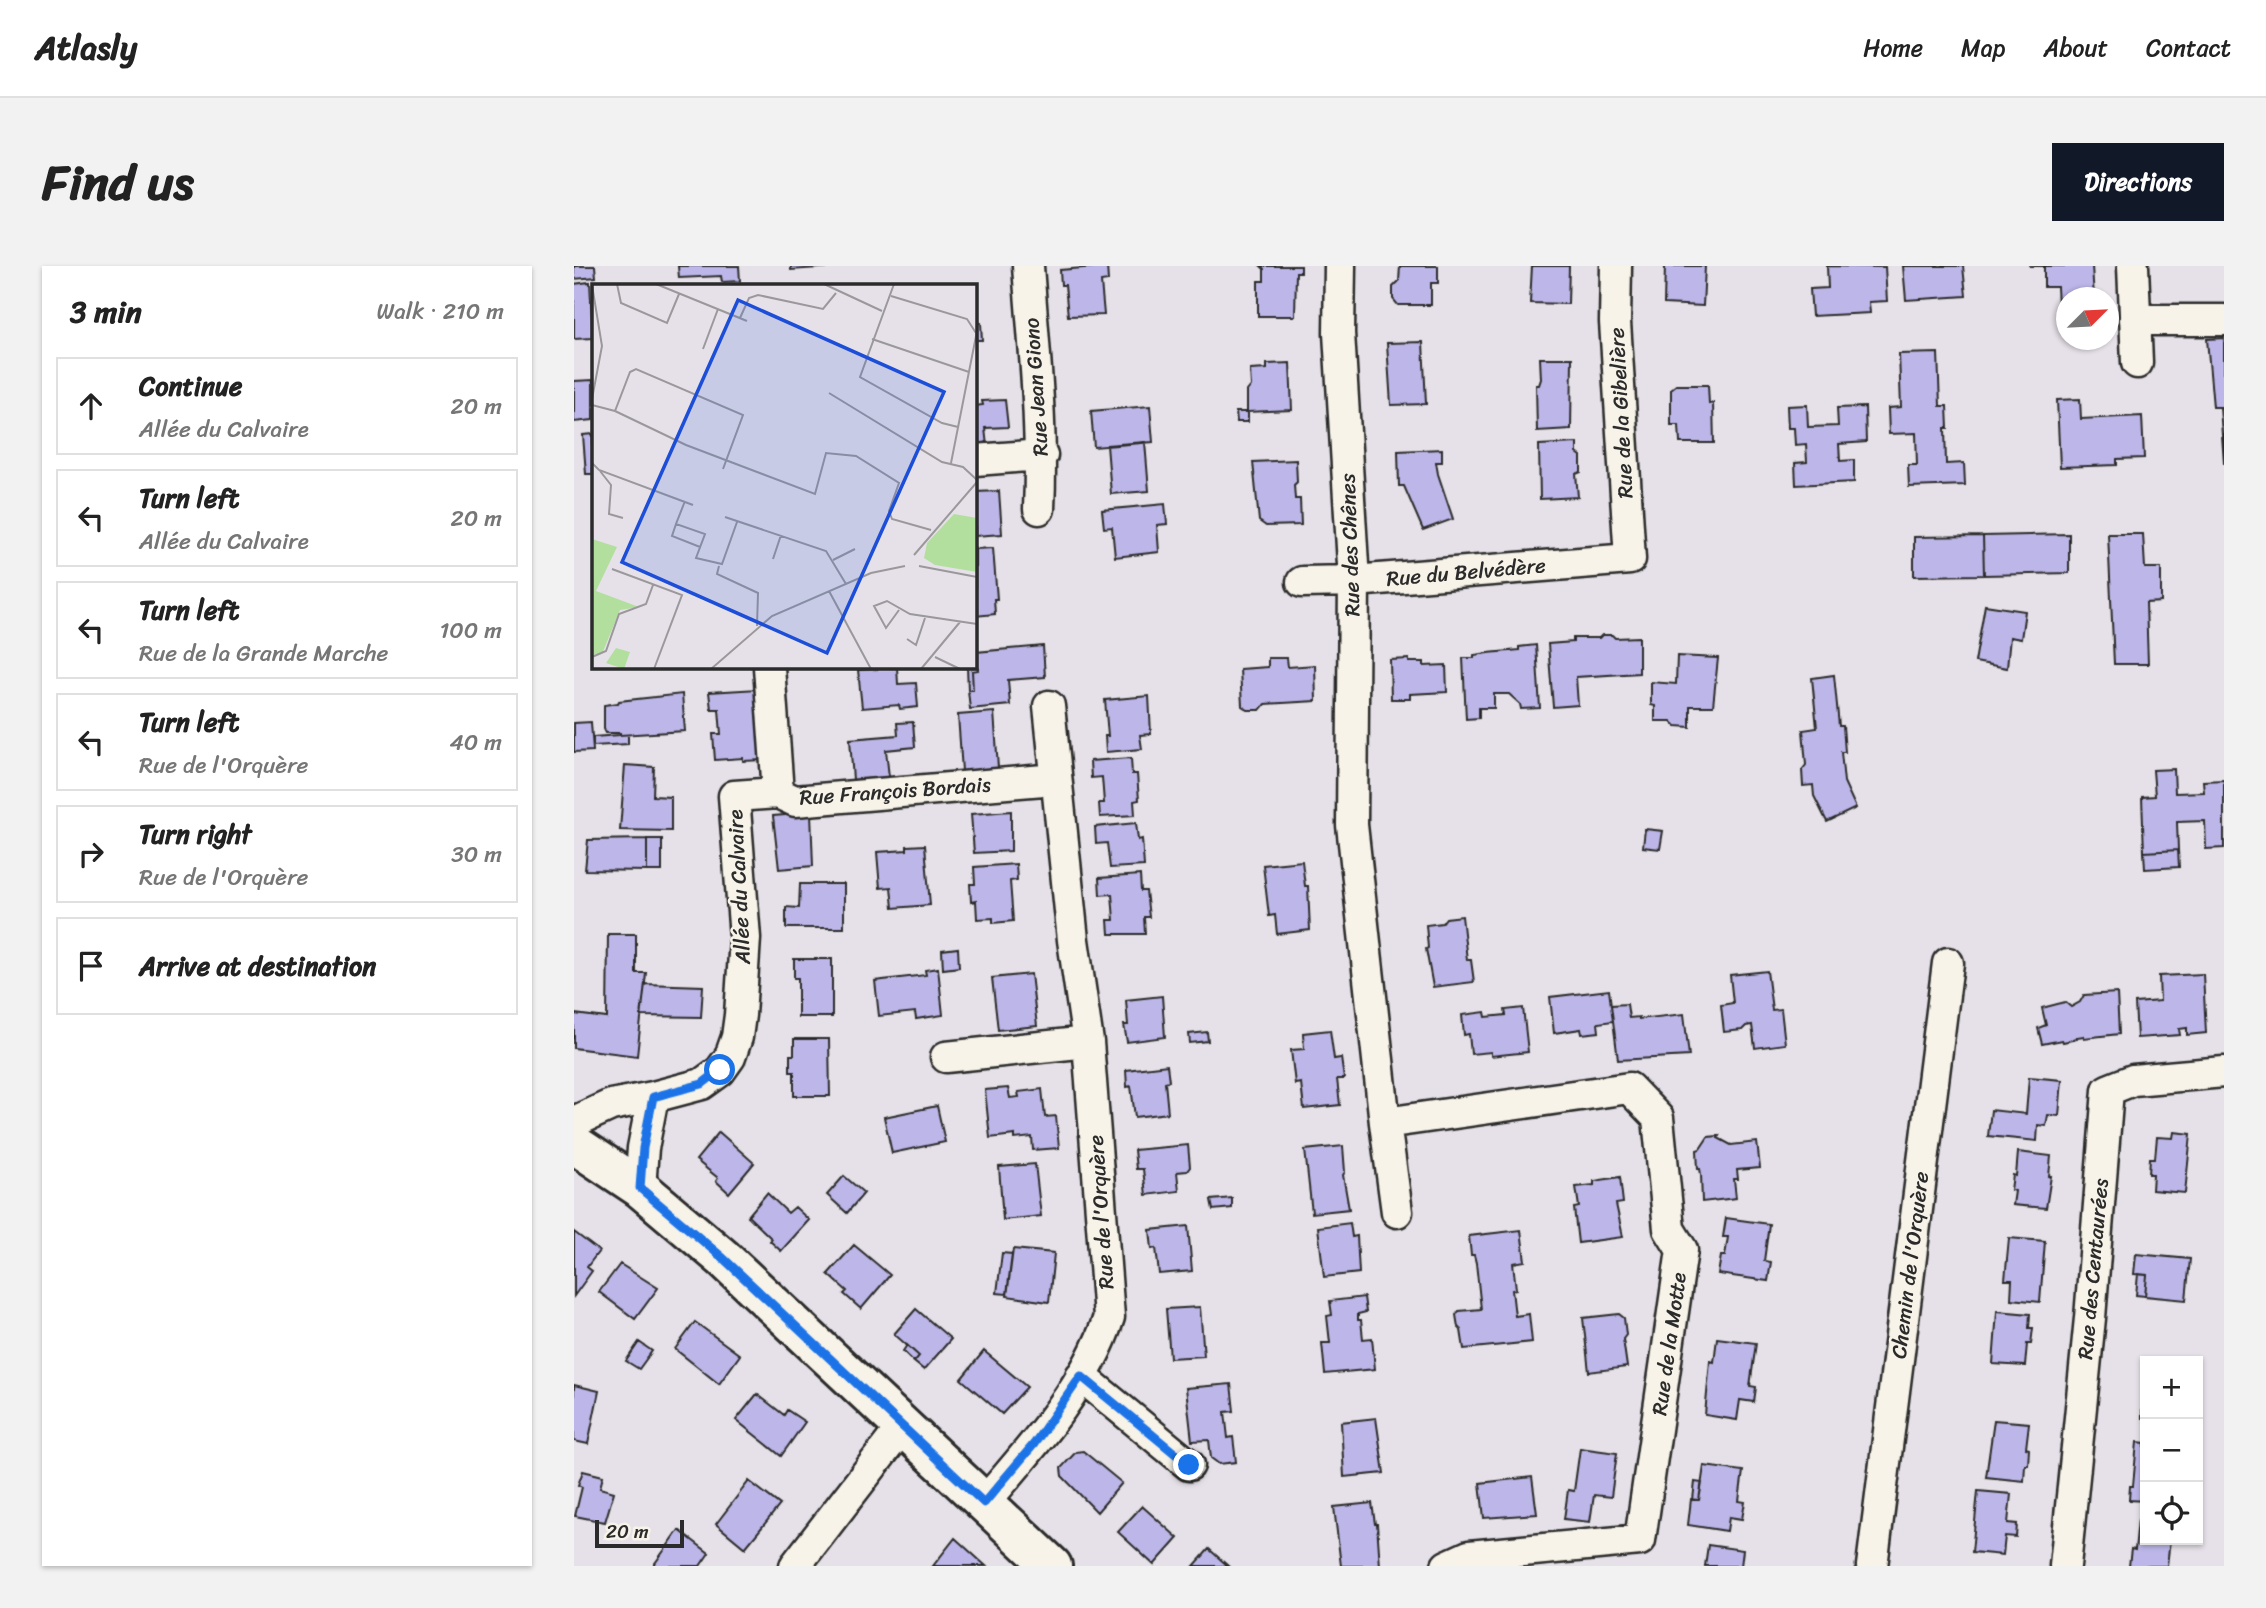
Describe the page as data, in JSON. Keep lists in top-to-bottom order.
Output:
{
  "streets": {
    "street": [
      "Rue Jean Giono",
      "Rue de la Gibelière",
      "Rue des Chênes",
      "Rue du Belvédère",
      "Rue François Bordais",
      "Allée du Calvaire",
      "Rue de l'Orquère",
      "Chemin de l'Orquère",
      "Rue des Centaurées",
      "Rue de la Motte"
    ]
  },
  "crossings": [
    ["Rue de la Gibelière", "Rue du Belvédère"],
    ["Rue des Chênes", "Rue du Belvédère"],
    ["Rue des Chênes", "Rue de la Motte"],
    ["Rue François Bordais", "Allée du Calvaire"],
    ["Rue François Bordais", "Rue de l'Orquère"]
  ],
  "scale_bar": "20 m",
  "north": "top right",
  "page": {
    "header": "Atlasly",
    "nav": [
      "Home",
      "Map",
      "About",
      "Contact"
    ],
    "title": "Find us",
    "buttons": "Directions",
    "heading": ["3 min", "Walk · 210 m"],
    "list": [
      ["Continue", "Allée du Calvaire", "20 m"],
      ["Turn left", "Allée du Calvaire", "20 m"],
      ["Turn left", "Rue de la Grande Marche", "100 m"],
      ["Turn left", "Rue de l'Orquère", "40 m"],
      ["Turn right", "Rue de l'Orquère", "30 m"],
      "Arrive at destination"
    ],
    "map_buttons": ["+", "−"],
    "scale": "20 m"
  }
}
